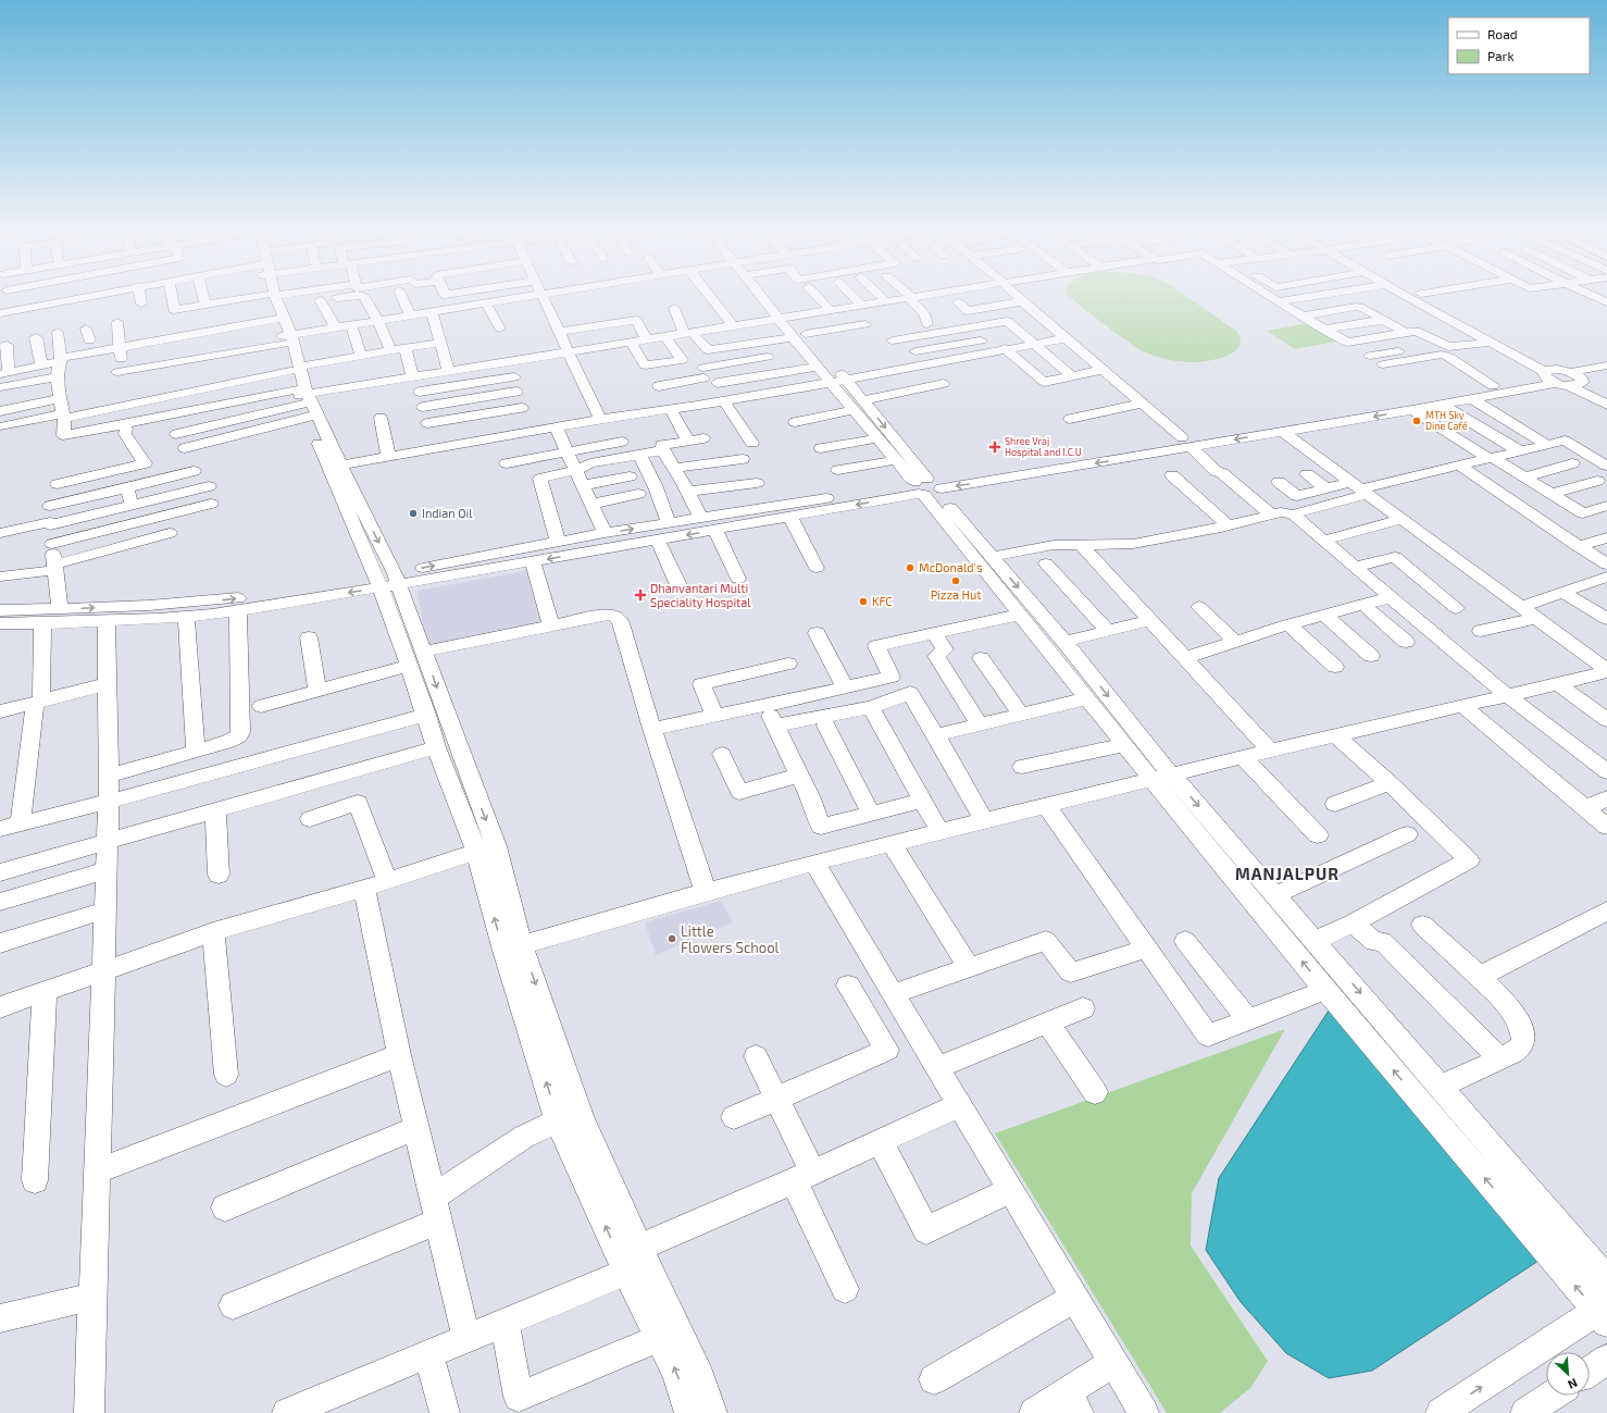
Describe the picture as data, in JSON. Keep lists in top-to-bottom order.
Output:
{
  "districts": ["MANJALPUR"],
  "places": {
    "other": [
      "MTH Sky Dine Café",
      "Indian Oil",
      "McDonald's",
      "Pizza Hut",
      "KFC",
      "Little Flowers School"
    ],
    "health": ["Shree Vraj Hospital and I.C.U", "Dhanvantari Multi Speciality Hospital"]
  },
  "legend": ["Road", "Park"],
  "north": "bottom right"
}
